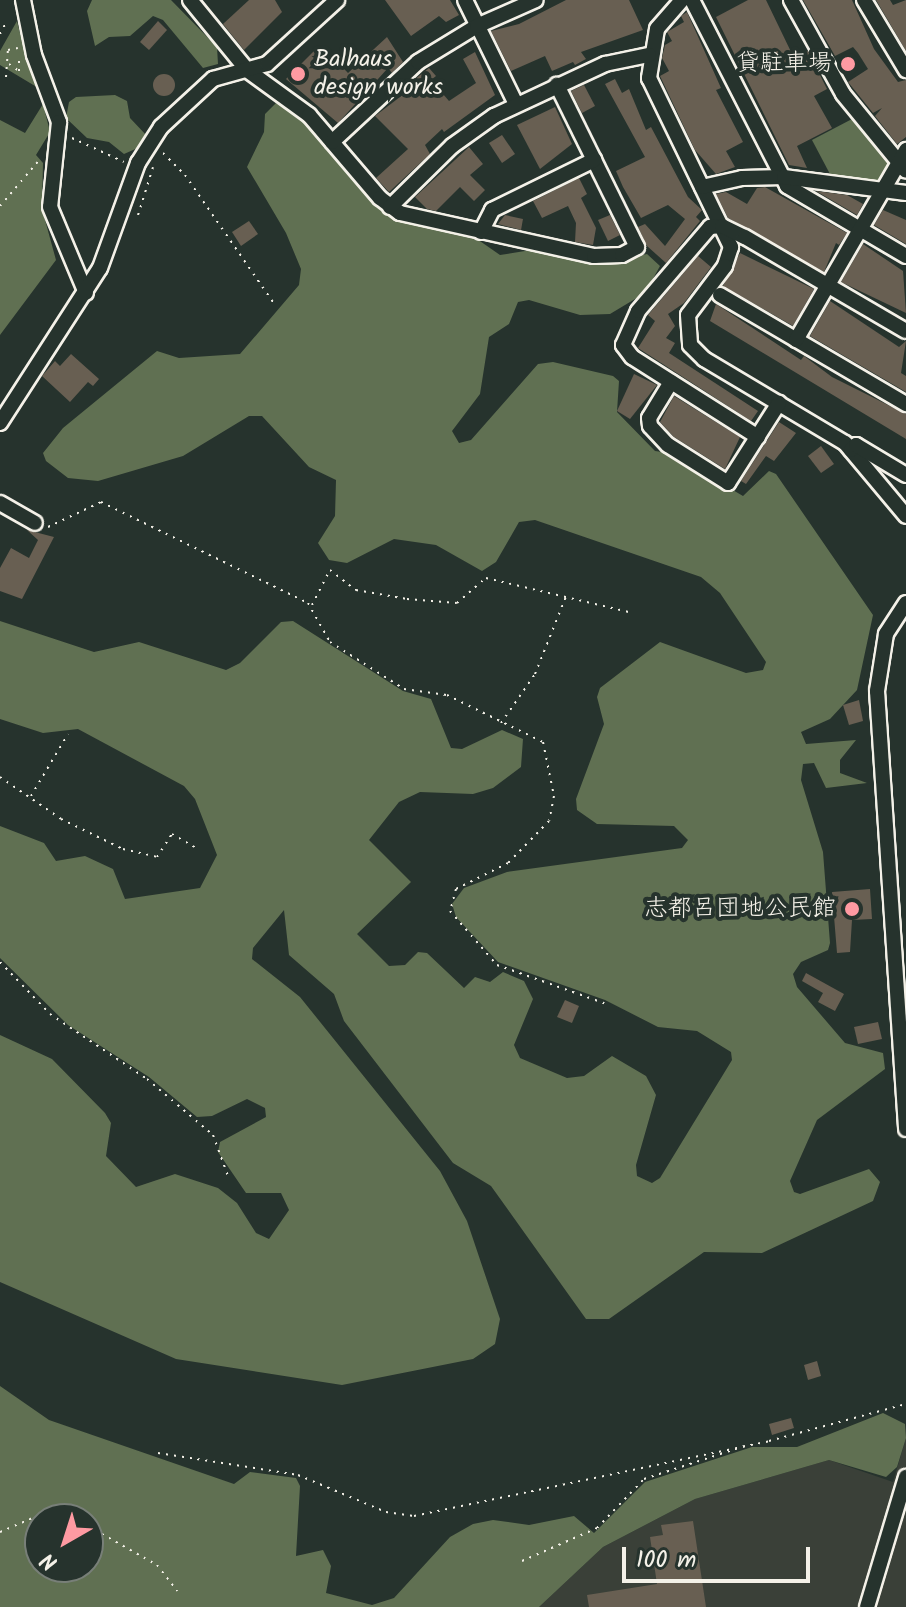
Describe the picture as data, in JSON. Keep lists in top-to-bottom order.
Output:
{
  "places": ["貸駐車場", "Balhaus design works", "志都呂団地公民館"],
  "scale_bar": "100 m",
  "north": "bottom left"
}
